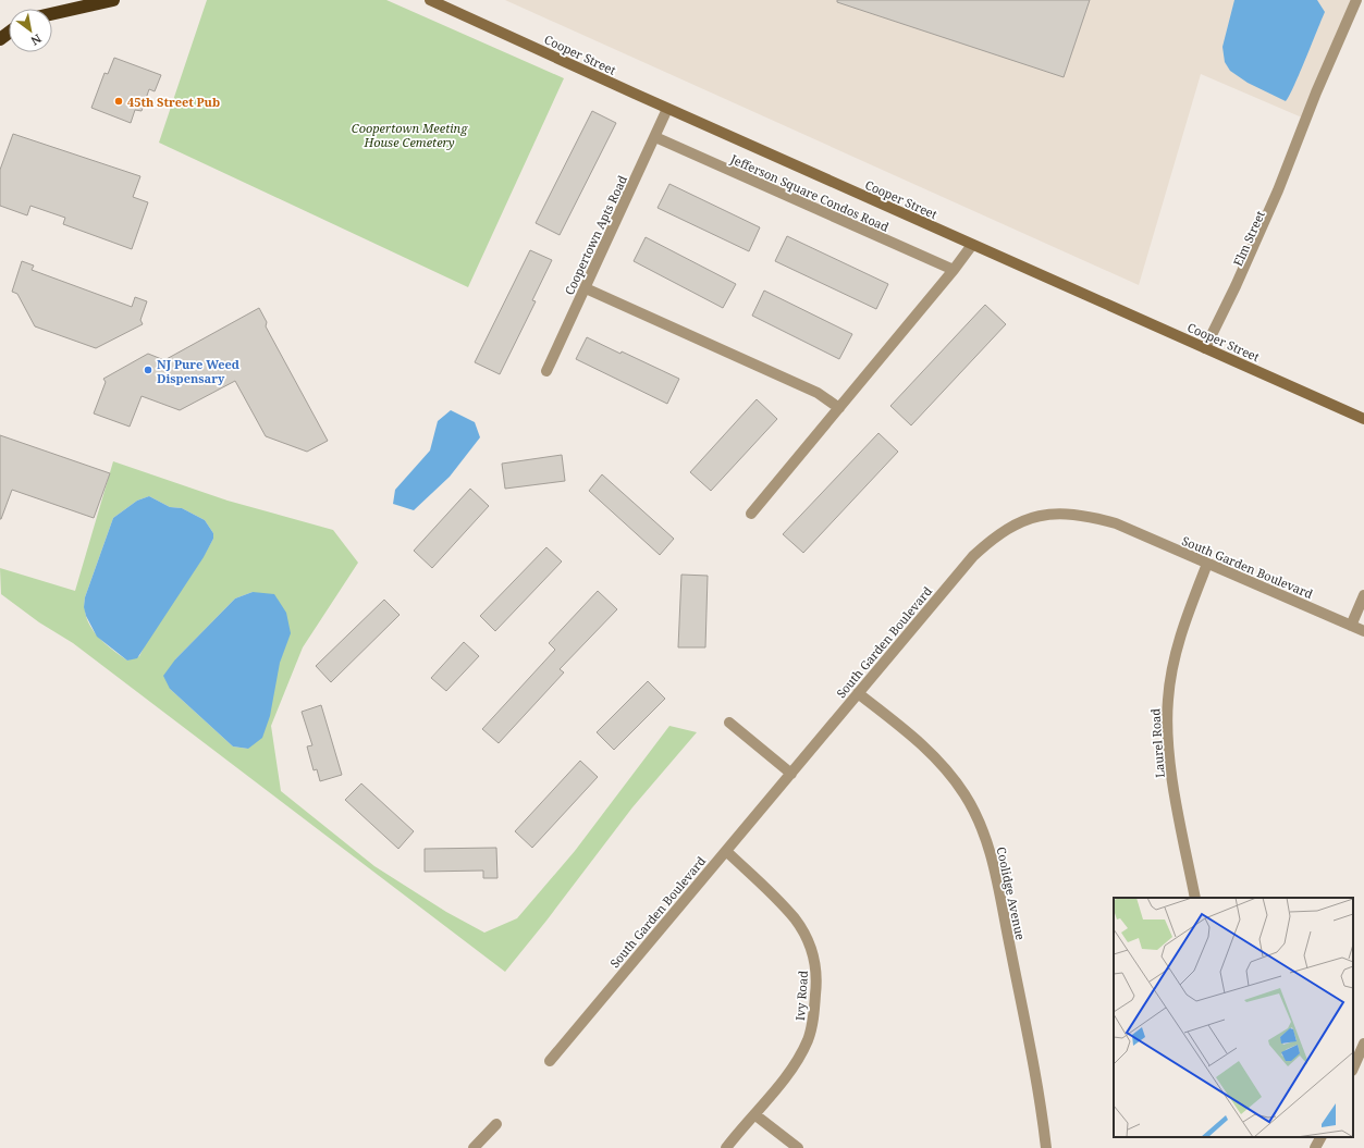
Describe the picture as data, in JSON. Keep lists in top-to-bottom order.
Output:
{
  "streets": {
    "street": [
      "Cooper Street",
      "Jefferson Square Condos Road",
      "Coopertown Apts Road",
      "Elm Street",
      "South Garden Boulevard",
      "Laurel Road",
      "Coolidge Avenue",
      "Ivy Road"
    ]
  },
  "crossings": [
    ["Cooper Street", "Coopertown Apts Road"],
    ["Cooper Street", "Elm Street"],
    ["Jefferson Square Condos Road", "Coopertown Apts Road"],
    ["South Garden Boulevard", "Laurel Road"],
    ["South Garden Boulevard", "Coolidge Avenue"],
    ["South Garden Boulevard", "Ivy Road"]
  ],
  "parks": ["Coopertown Meeting House Cemetery"],
  "places": ["45th Street Pub", "NJ Pure Weed Dispensary"],
  "north": "bottom right"
}
